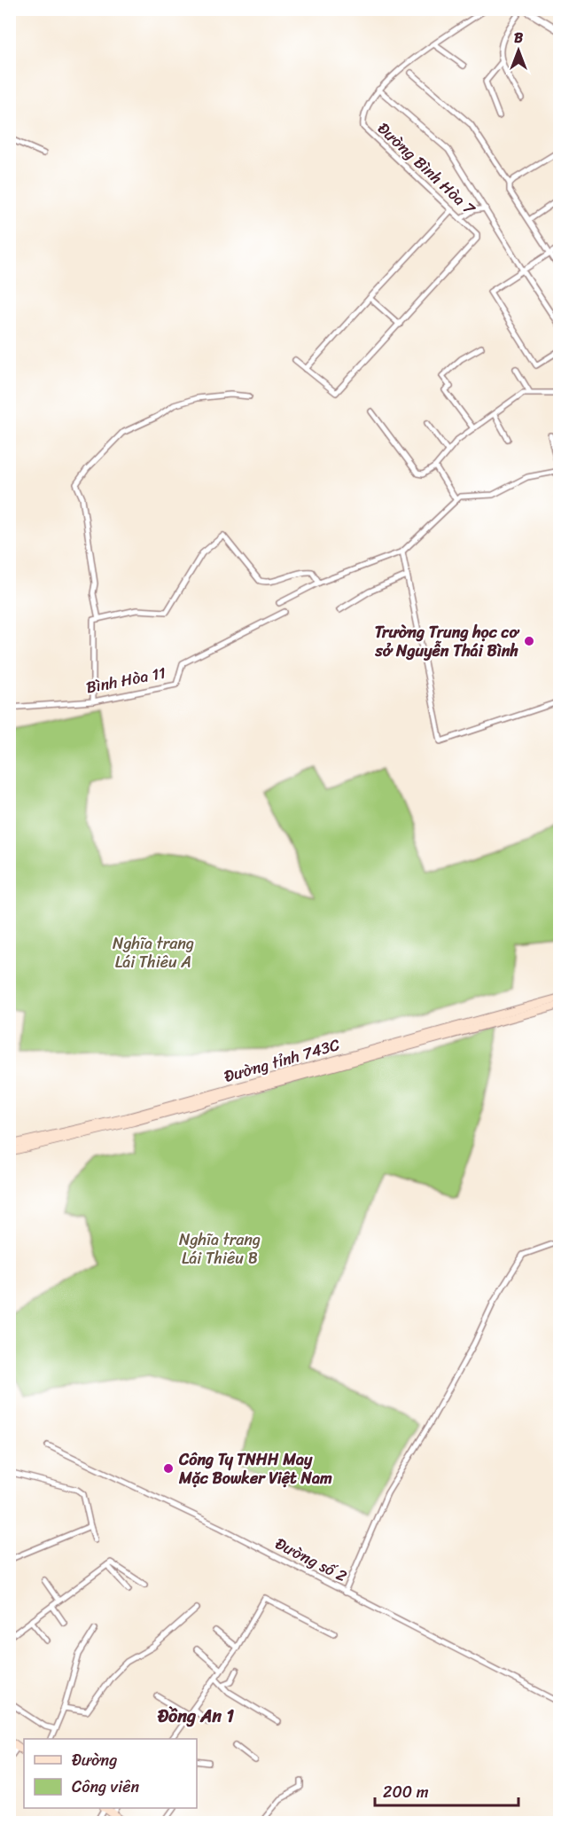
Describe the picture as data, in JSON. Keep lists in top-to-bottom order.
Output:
{
  "streets": {
    "main road": ["Đường tỉnh 743C"],
    "street": ["Đường Bình Hòa 7", "Bình Hòa 11", "Đường số 2"]
  },
  "districts": ["Đồng An 1"],
  "parks": ["Nghĩa trang Lái Thiêu A", "Nghĩa trang Lái Thiêu B"],
  "places": ["Trường Trung học cơ sở Nguyễn Thái Bình", "Công Ty TNHH May Mặc Bowker Việt Nam"],
  "legend": ["Đường", "Công viên"],
  "scale_bar": "200 m",
  "north": "top"
}
